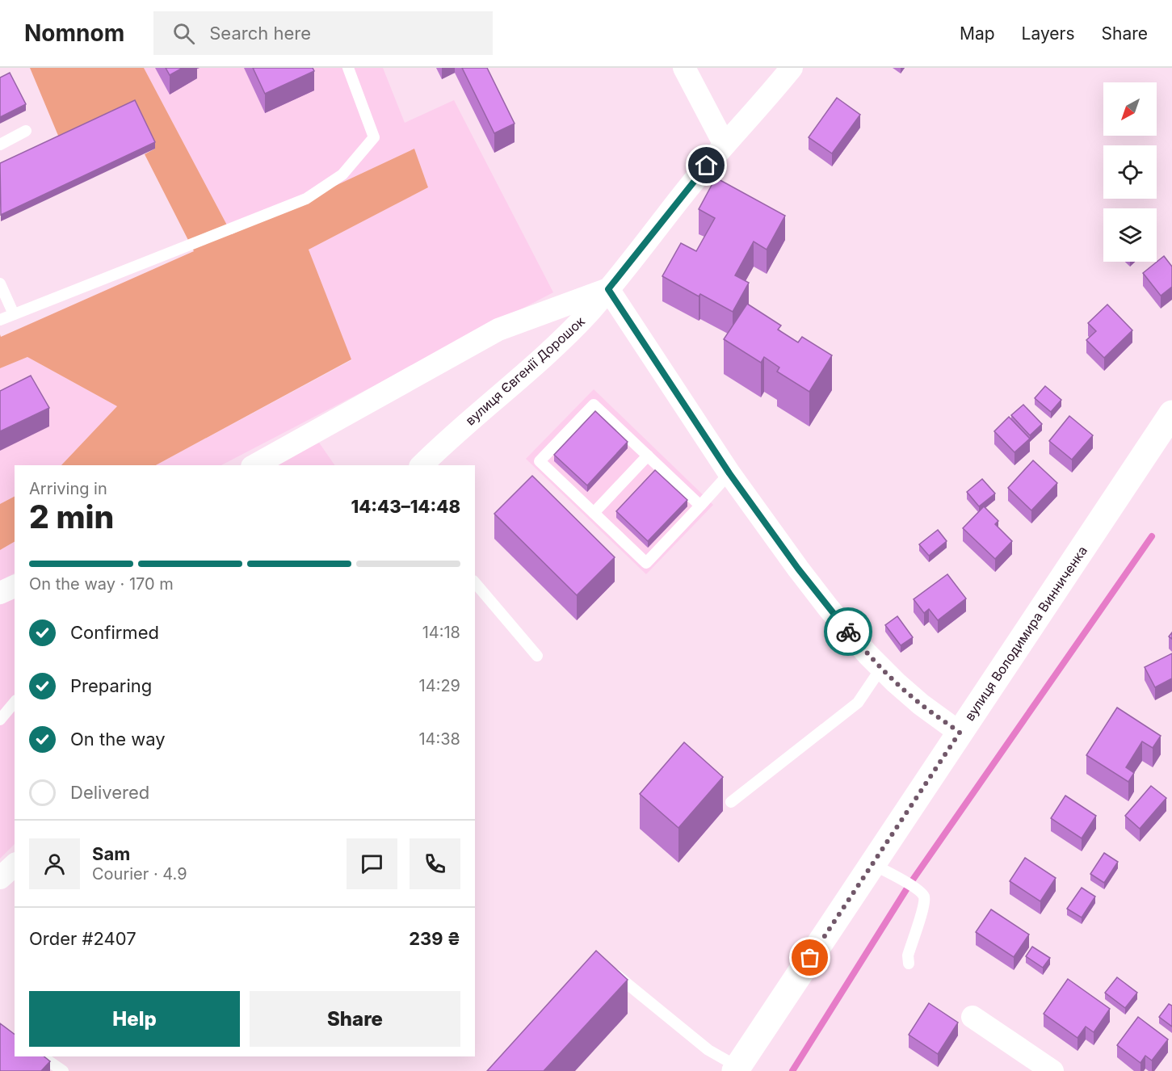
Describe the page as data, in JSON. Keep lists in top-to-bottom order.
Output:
{
  "streets": {
    "main road": ["вулиця Володимира Винниченка"],
    "street": ["вулиця Євгенії Дорошок"]
  },
  "north": "bottom left",
  "page": {
    "header": "Nomnom",
    "search": "Search here",
    "nav": ["Map", "Layers", "Share"],
    "heading": ["2 min", "Arriving in", "14:43–14:48"],
    "panel": [
      "Sam",
      "Courier · 4.9",
      "Order #2407",
      "239 ₴"
    ],
    "bar": "On the way · 170 m",
    "list": [
      ["Confirmed", "14:18"],
      ["Preparing", "14:29"],
      ["On the way", "14:38"],
      "Delivered"
    ],
    "buttons": ["Help", "Share"]
  }
}
